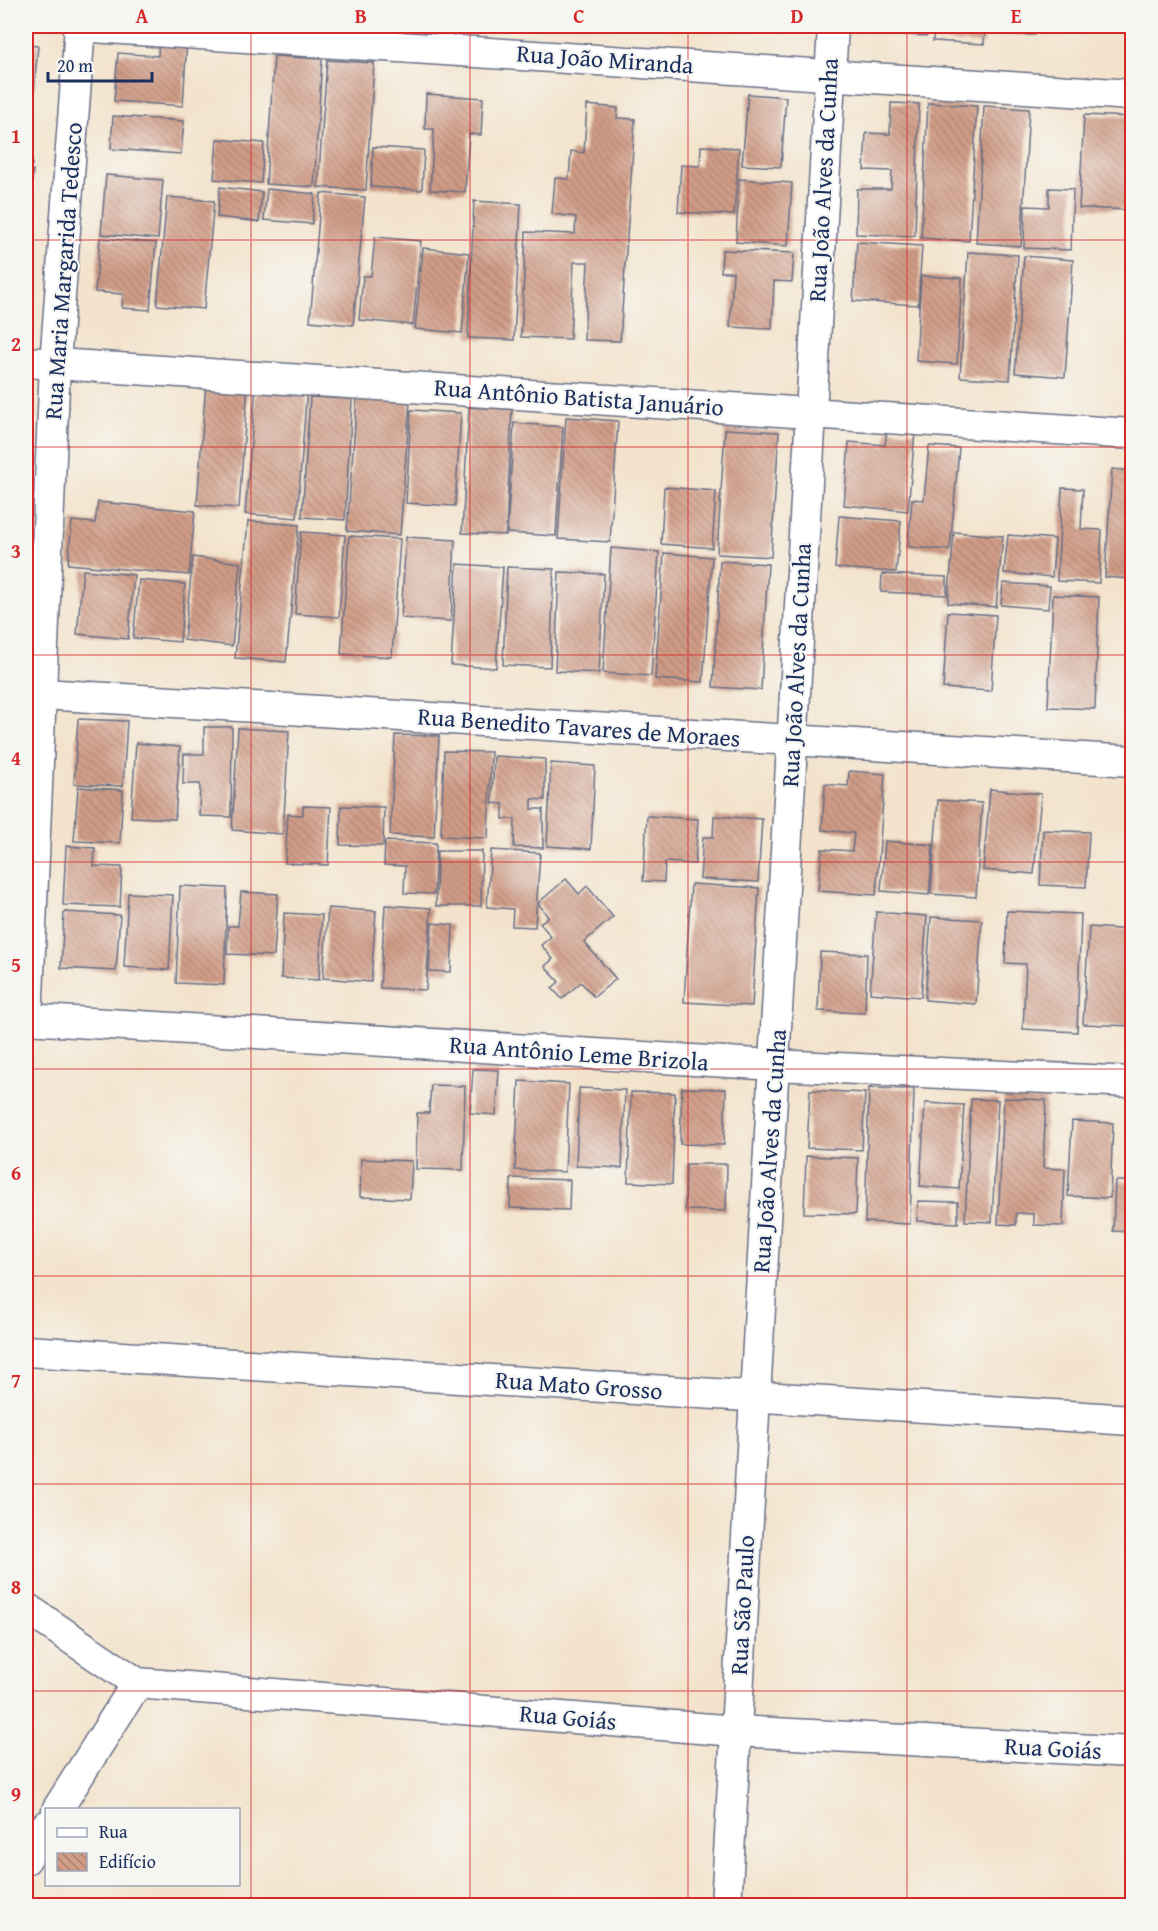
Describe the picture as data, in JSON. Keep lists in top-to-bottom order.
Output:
{
  "streets": {
    "street": [
      "Rua João Miranda",
      "Rua João Alves da Cunha",
      "Rua Maria Margarida Tedesco",
      "Rua Antônio Batista Januário",
      "Rua Benedito Tavares de Moraes",
      "Rua Antônio Leme Brizola",
      "Rua Mato Grosso",
      "Rua São Paulo",
      "Rua Goiás"
    ]
  },
  "crossings": [
    ["Rua João Miranda", "Rua João Alves da Cunha"],
    ["Rua João Miranda", "Rua Maria Margarida Tedesco"],
    ["Rua João Alves da Cunha", "Rua Antônio Batista Januário"],
    ["Rua João Alves da Cunha", "Rua Benedito Tavares de Moraes"],
    ["Rua João Alves da Cunha", "Rua Antônio Leme Brizola"],
    ["Rua João Alves da Cunha", "Rua São Paulo"],
    ["Rua Maria Margarida Tedesco", "Rua Antônio Batista Januário"],
    ["Rua Maria Margarida Tedesco", "Rua Benedito Tavares de Moraes"],
    ["Rua Maria Margarida Tedesco", "Rua Antônio Leme Brizola"],
    ["Rua Mato Grosso", "Rua São Paulo"],
    ["Rua São Paulo", "Rua Goiás"]
  ],
  "legend": ["Rua", "Edifício"],
  "scale_bar": "20 m",
  "grid": {
    "columns": [
      "A",
      "B",
      "C",
      "D",
      "E"
    ],
    "rows": [
      "1",
      "2",
      "3",
      "4",
      "5",
      "6",
      "7",
      "8",
      "9"
    ]
  }
}
